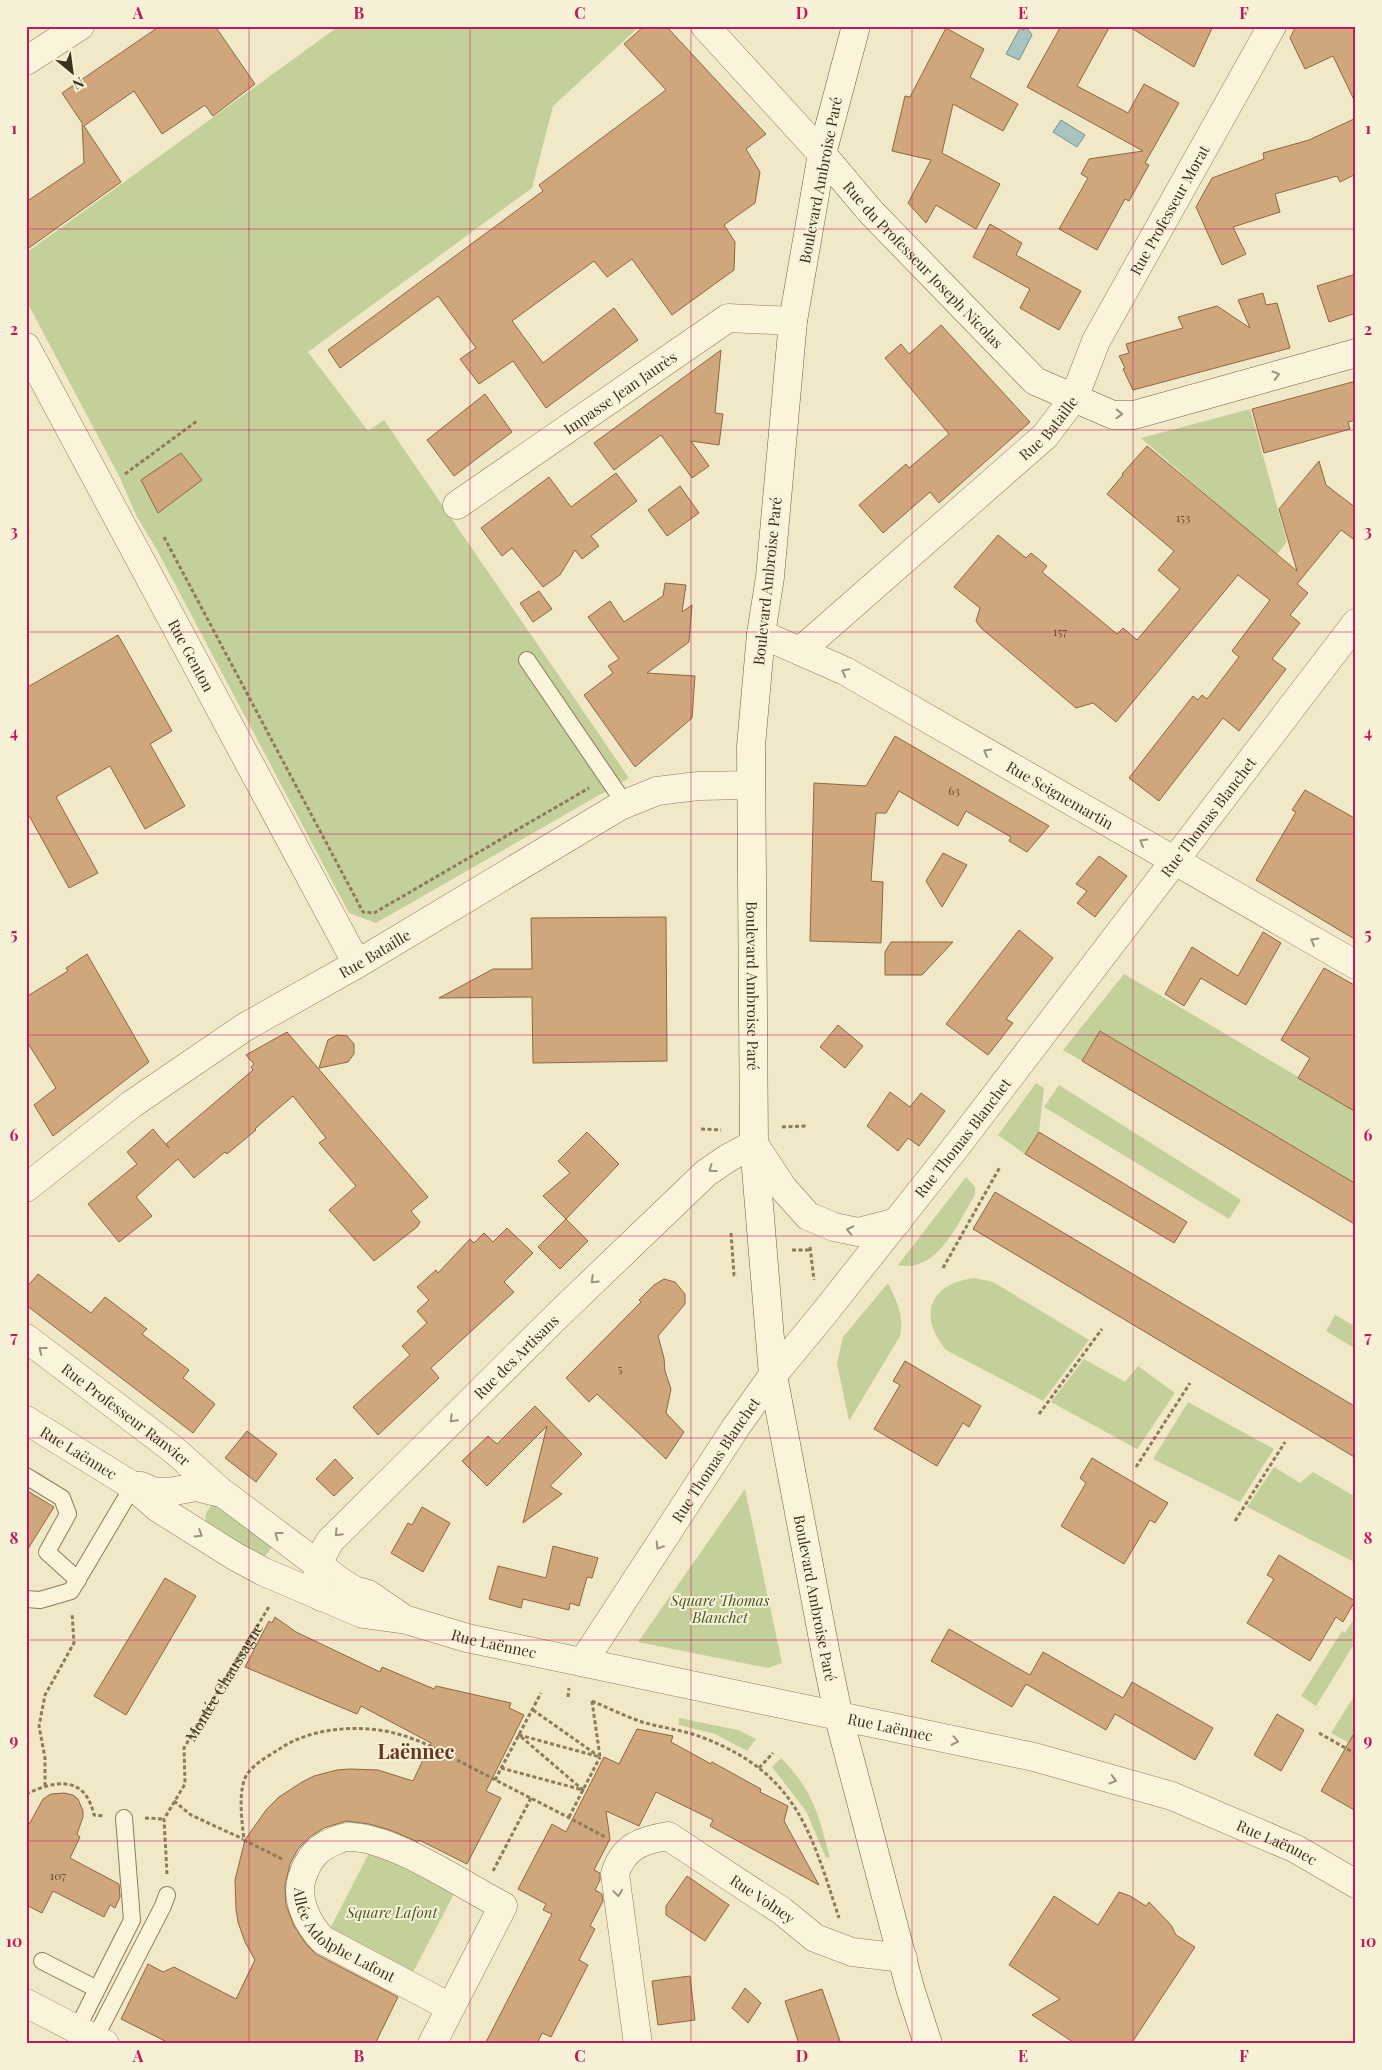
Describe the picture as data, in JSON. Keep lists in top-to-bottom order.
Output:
{
  "streets": {
    "street": [
      "Boulevard Ambroise Paré",
      "Rue Professeur Morat",
      "Rue du Professeur Joseph Nicolas",
      "Impasse Jean Jaurès",
      "Rue Bataille",
      "Rue Genton",
      "Rue Seignemartin",
      "Rue Thomas Blanchet",
      "Rue des Artisans",
      "Rue Professeur Ranvier",
      "Rue Laënnec",
      "Rue Volney",
      "Allée Adolphe Lafont"
    ],
    "path": ["Montée Chaussagne"]
  },
  "crossings": [
    ["Boulevard Ambroise Paré", "Rue du Professeur Joseph Nicolas"],
    ["Boulevard Ambroise Paré", "Impasse Jean Jaurès"],
    ["Boulevard Ambroise Paré", "Rue Bataille"],
    ["Boulevard Ambroise Paré", "Rue Seignemartin"],
    ["Boulevard Ambroise Paré", "Rue Thomas Blanchet"],
    ["Boulevard Ambroise Paré", "Rue des Artisans"],
    ["Boulevard Ambroise Paré", "Rue Laënnec"],
    ["Boulevard Ambroise Paré", "Rue Volney"],
    ["Rue Professeur Morat", "Rue du Professeur Joseph Nicolas"],
    ["Rue Professeur Morat", "Rue Bataille"],
    ["Rue du Professeur Joseph Nicolas", "Rue Bataille"],
    ["Rue Bataille", "Rue Genton"],
    ["Rue Bataille", "Rue Seignemartin"],
    ["Rue Seignemartin", "Rue Thomas Blanchet"],
    ["Rue Thomas Blanchet", "Rue Laënnec"],
    ["Rue des Artisans", "Rue Laënnec"],
    ["Rue Professeur Ranvier", "Rue Laënnec"]
  ],
  "one_way": ["Rue Seignemartin", "Rue des Artisans", "Rue Professeur Ranvier"],
  "districts": ["Laënnec"],
  "parks": ["Square Thomas Blanchet", "Square Lafont"],
  "house_numbers": [
    "153",
    "157",
    "63",
    "5",
    "107"
  ],
  "north": "bottom right",
  "grid": {
    "columns": [
      "A",
      "B",
      "C",
      "D",
      "E",
      "F"
    ],
    "rows": [
      "1",
      "2",
      "3",
      "4",
      "5",
      "6",
      "7",
      "8",
      "9",
      "10"
    ]
  }
}
